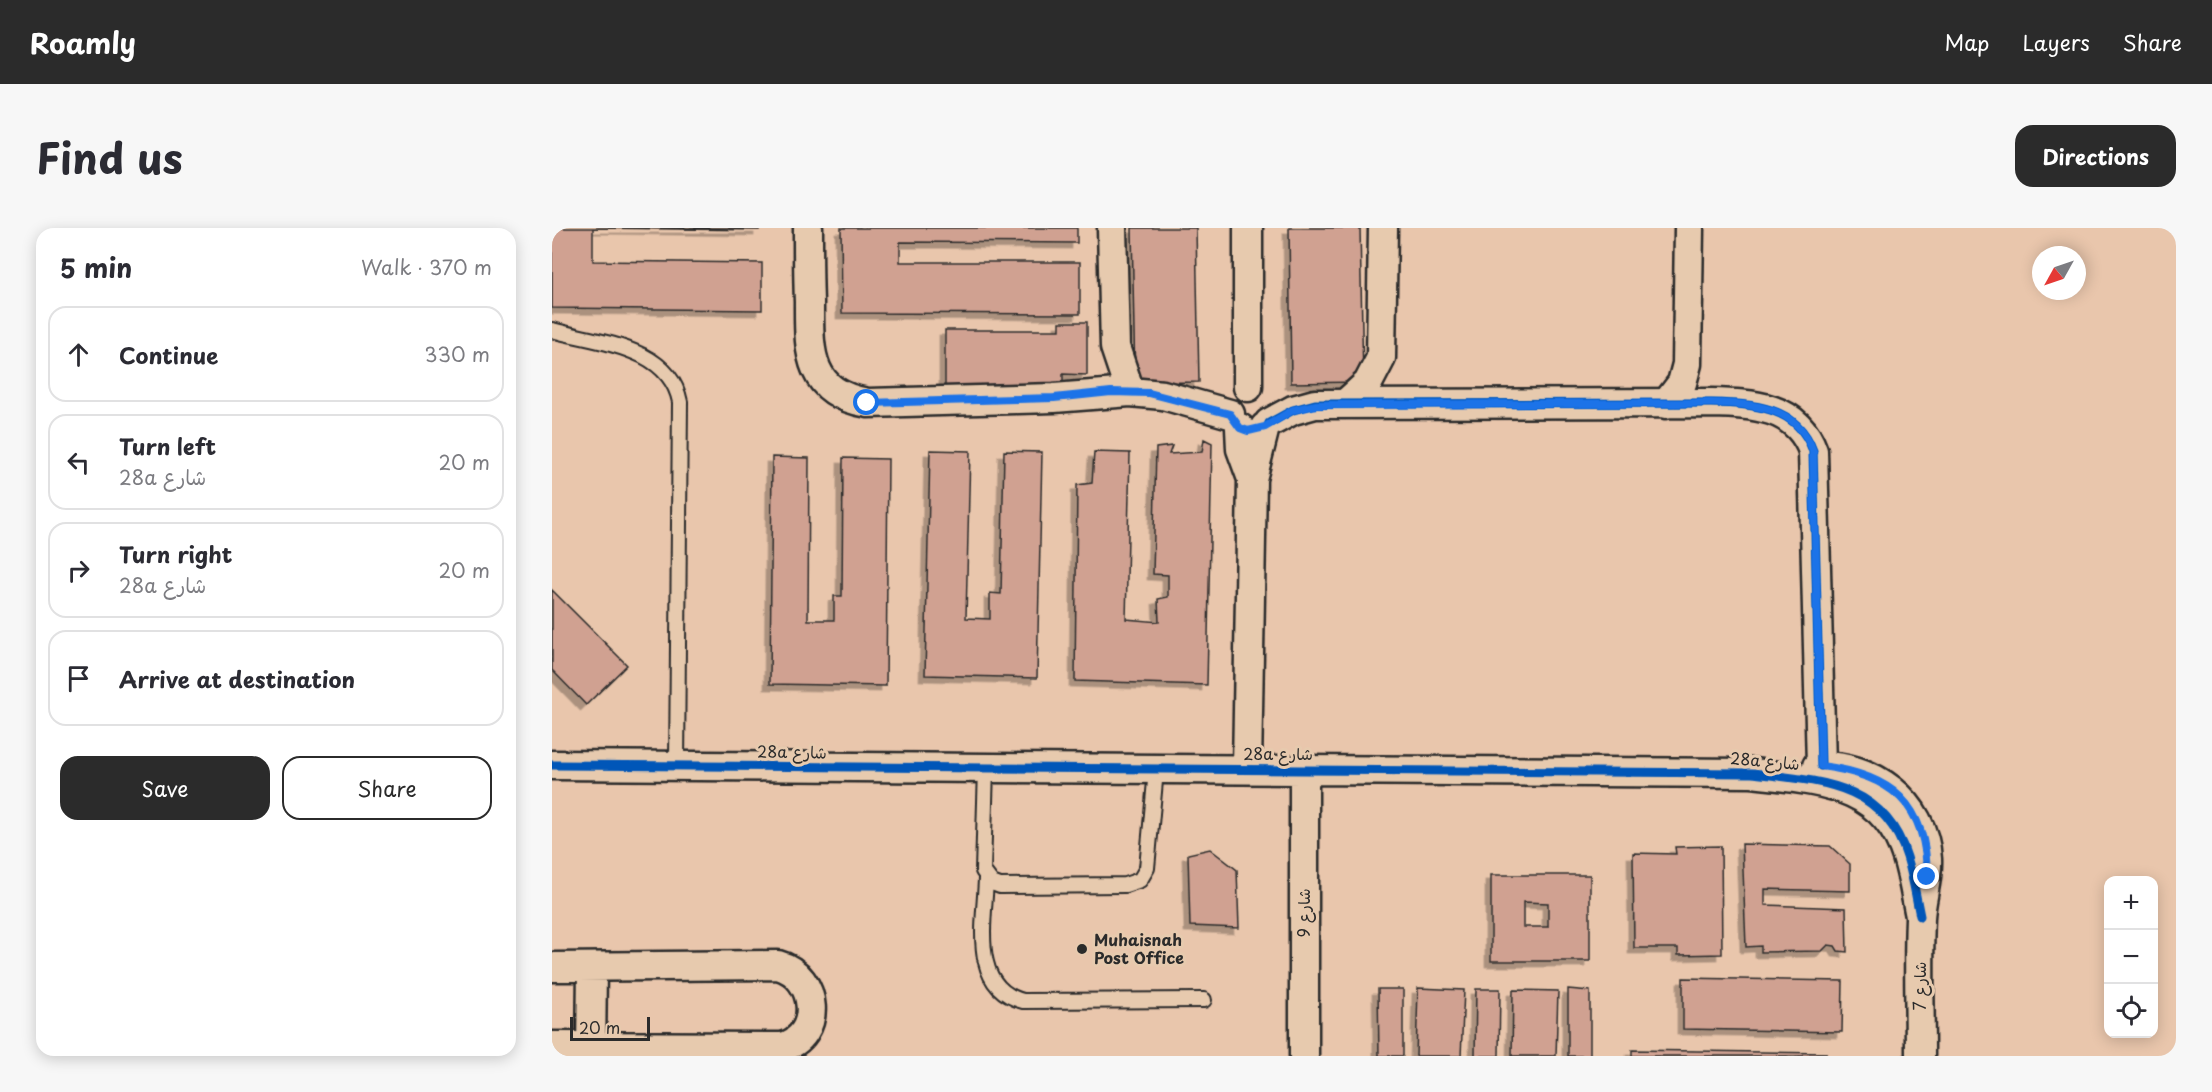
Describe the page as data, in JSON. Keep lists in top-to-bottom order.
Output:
{
  "streets": {
    "street": ["28a شارع", "شارع 9", "شارع 7"]
  },
  "crossings": [
    ["28a شارع", "شارع 9"],
    ["28a شارع", "شارع 7"]
  ],
  "places": ["Muhaisnah Post Office"],
  "scale_bar": "20 m",
  "north": "bottom left",
  "page": {
    "header": "Roamly",
    "nav": ["Map", "Layers", "Share"],
    "title": "Find us",
    "buttons": [
      "Directions",
      ["Save", "Share"]
    ],
    "heading": ["5 min", "Walk · 370 m"],
    "list": [
      ["Continue", "330 m"],
      ["Turn left", "28a شارع", "20 m"],
      ["Turn right", "28a شارع", "20 m"],
      "Arrive at destination"
    ],
    "map_buttons": ["+", "−"],
    "scale": "20 m"
  }
}
